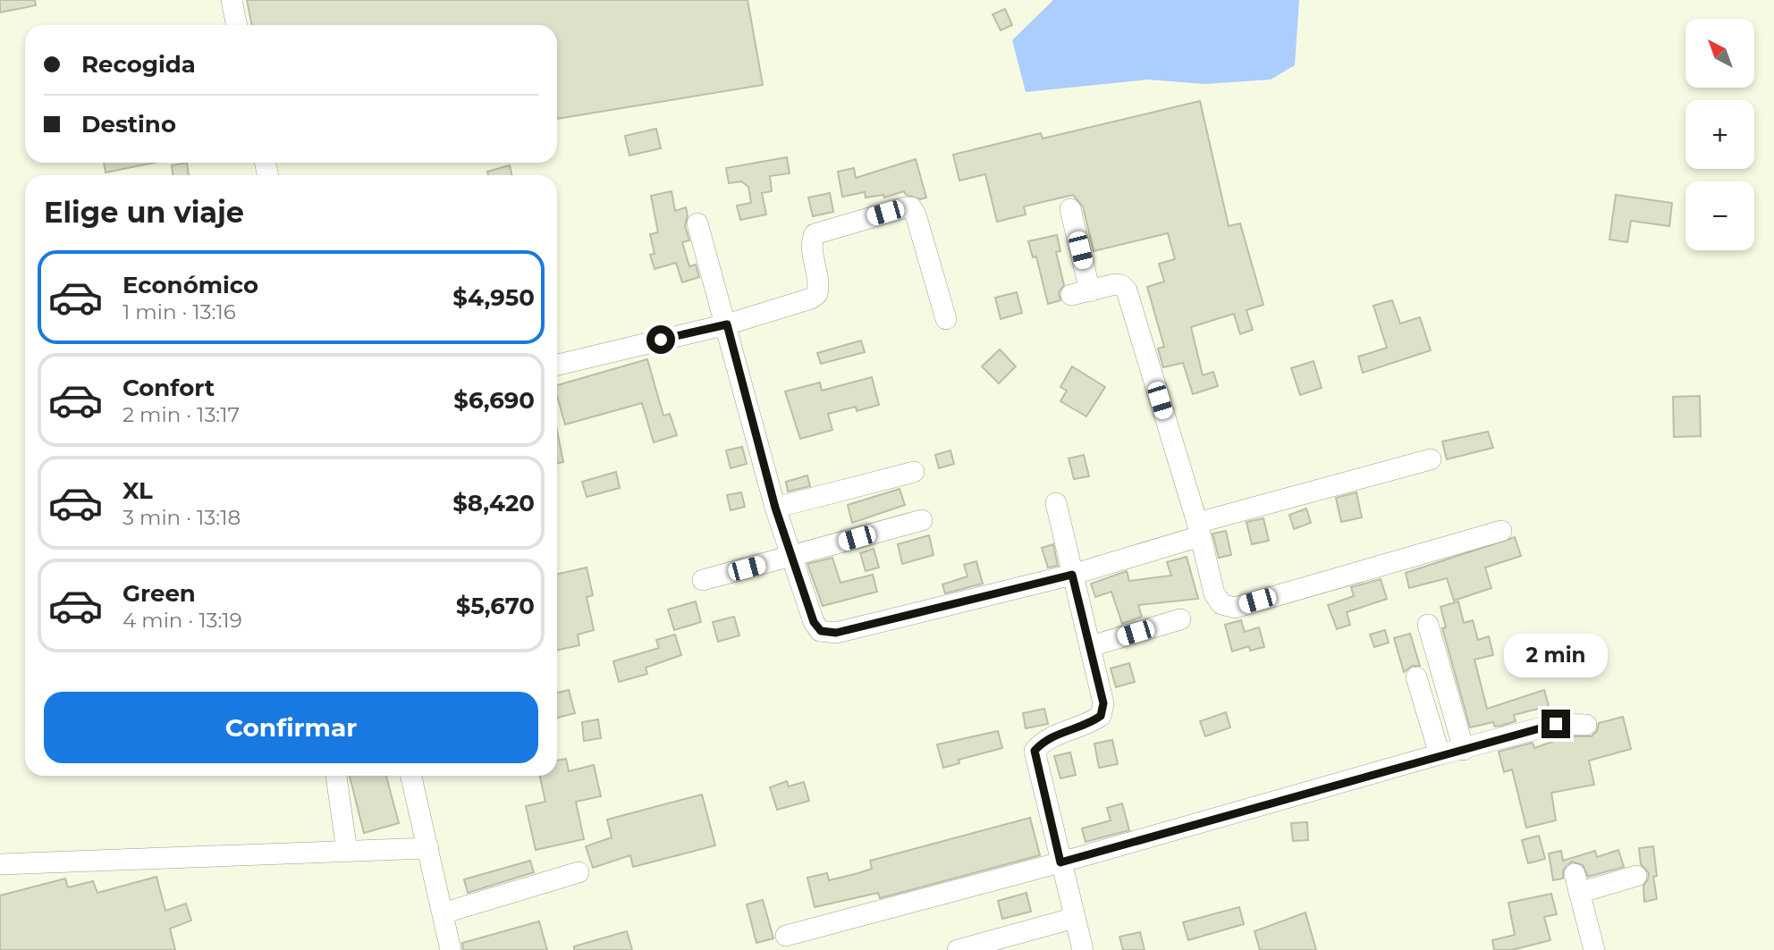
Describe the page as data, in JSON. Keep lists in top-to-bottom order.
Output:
{
  "north": "top left",
  "page": {
    "map_buttons": ["+", "−"],
    "banner": ["Recogida", "Destino"],
    "heading": "Elige un viaje",
    "list": [
      {
        "name": "Económico",
        "note": "1 min · 13:16",
        "value": "$4,950"
      },
      {
        "name": "Confort",
        "note": "2 min · 13:17",
        "value": "$6,690"
      },
      {
        "name": "XL",
        "note": "3 min · 13:18",
        "value": "$8,420"
      },
      {
        "name": "Green",
        "note": "4 min · 13:19",
        "value": "$5,670"
      }
    ],
    "bubble": "2 min",
    "buttons": "Confirmar"
  }
}
